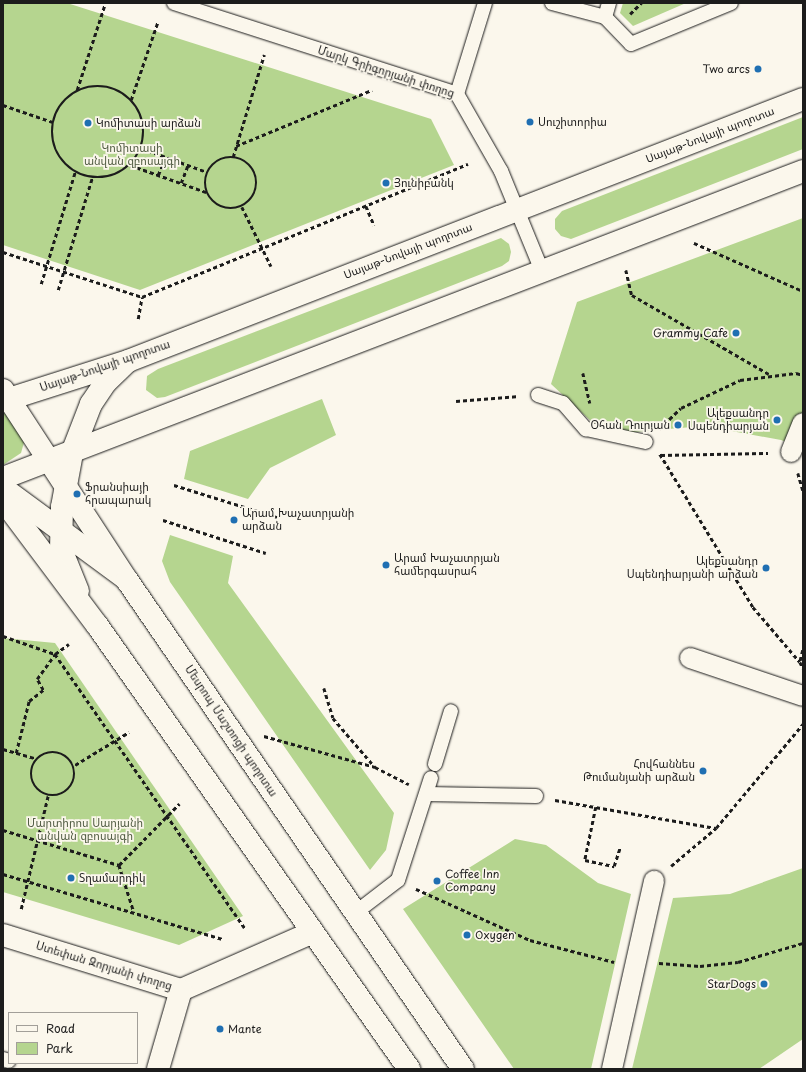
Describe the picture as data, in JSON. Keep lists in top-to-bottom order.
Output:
{
  "streets": {
    "main road": ["Սայաթ-Նովայի պողոտա", "Մեսրոպ Մաշտոցի պողոտա", "Ստեփան Զորյանի փողոց"],
    "lane": ["Մարկ Գրիգորյանի փողոց"]
  },
  "crossings": [
    ["Մարկ Գրիգորյանի փողոց", "Սայաթ-Նովայի պողոտա"],
    ["Սայաթ-Նովայի պողոտա", "Մեսրոպ Մաշտոցի պողոտա"]
  ],
  "parks": ["Կոմիտասի անվան զբոսայգի", "Մարտիրոս Սարյանի անվան զբոսայգի"],
  "places": [
    "Two arcs",
    "Սուշիտորիա",
    "Կոմիտասի արձան",
    "Յունիբանկ",
    "Grammy Cafe",
    "Ալեքսանդր Սպենդիարյան",
    "Օհան Դուրյան",
    "Ֆրանսիայի հրապարակ",
    "Արամ Խաչատրյանի արձան",
    "Արամ Խաչատրյան համերգասրահ",
    "Ալեքսանդր Սպենդիարյանի արձան",
    "Հովհաննես Թումանյանի արձան",
    "Տղամարդիկ",
    "Coffee Inn Company",
    "Oxygen",
    "StarDogs",
    "Mante"
  ],
  "legend": ["Road", "Park"]
}
